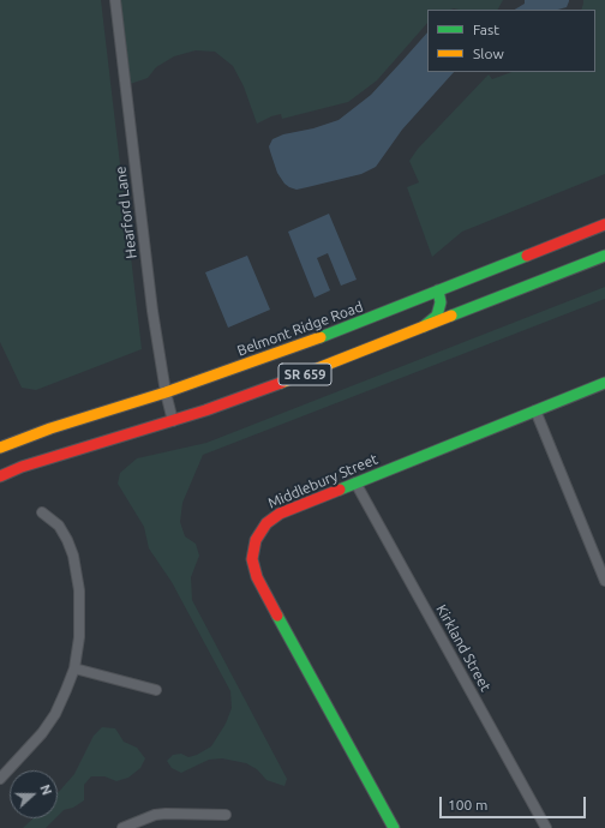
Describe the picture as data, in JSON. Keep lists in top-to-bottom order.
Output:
{
  "streets": {
    "main road": ["Belmont Ridge Road", "SR 659", "Middlebury Street"],
    "street": ["Hearford Lane", "Kirkland Street"]
  },
  "crossings": [
    ["Hearford Lane", "Belmont Ridge Road"],
    ["Hearford Lane", "SR 659"],
    ["Middlebury Street", "Kirkland Street"]
  ],
  "legend": ["Fast", "Slow"],
  "scale_bar": "100 m",
  "north": "right"
}
